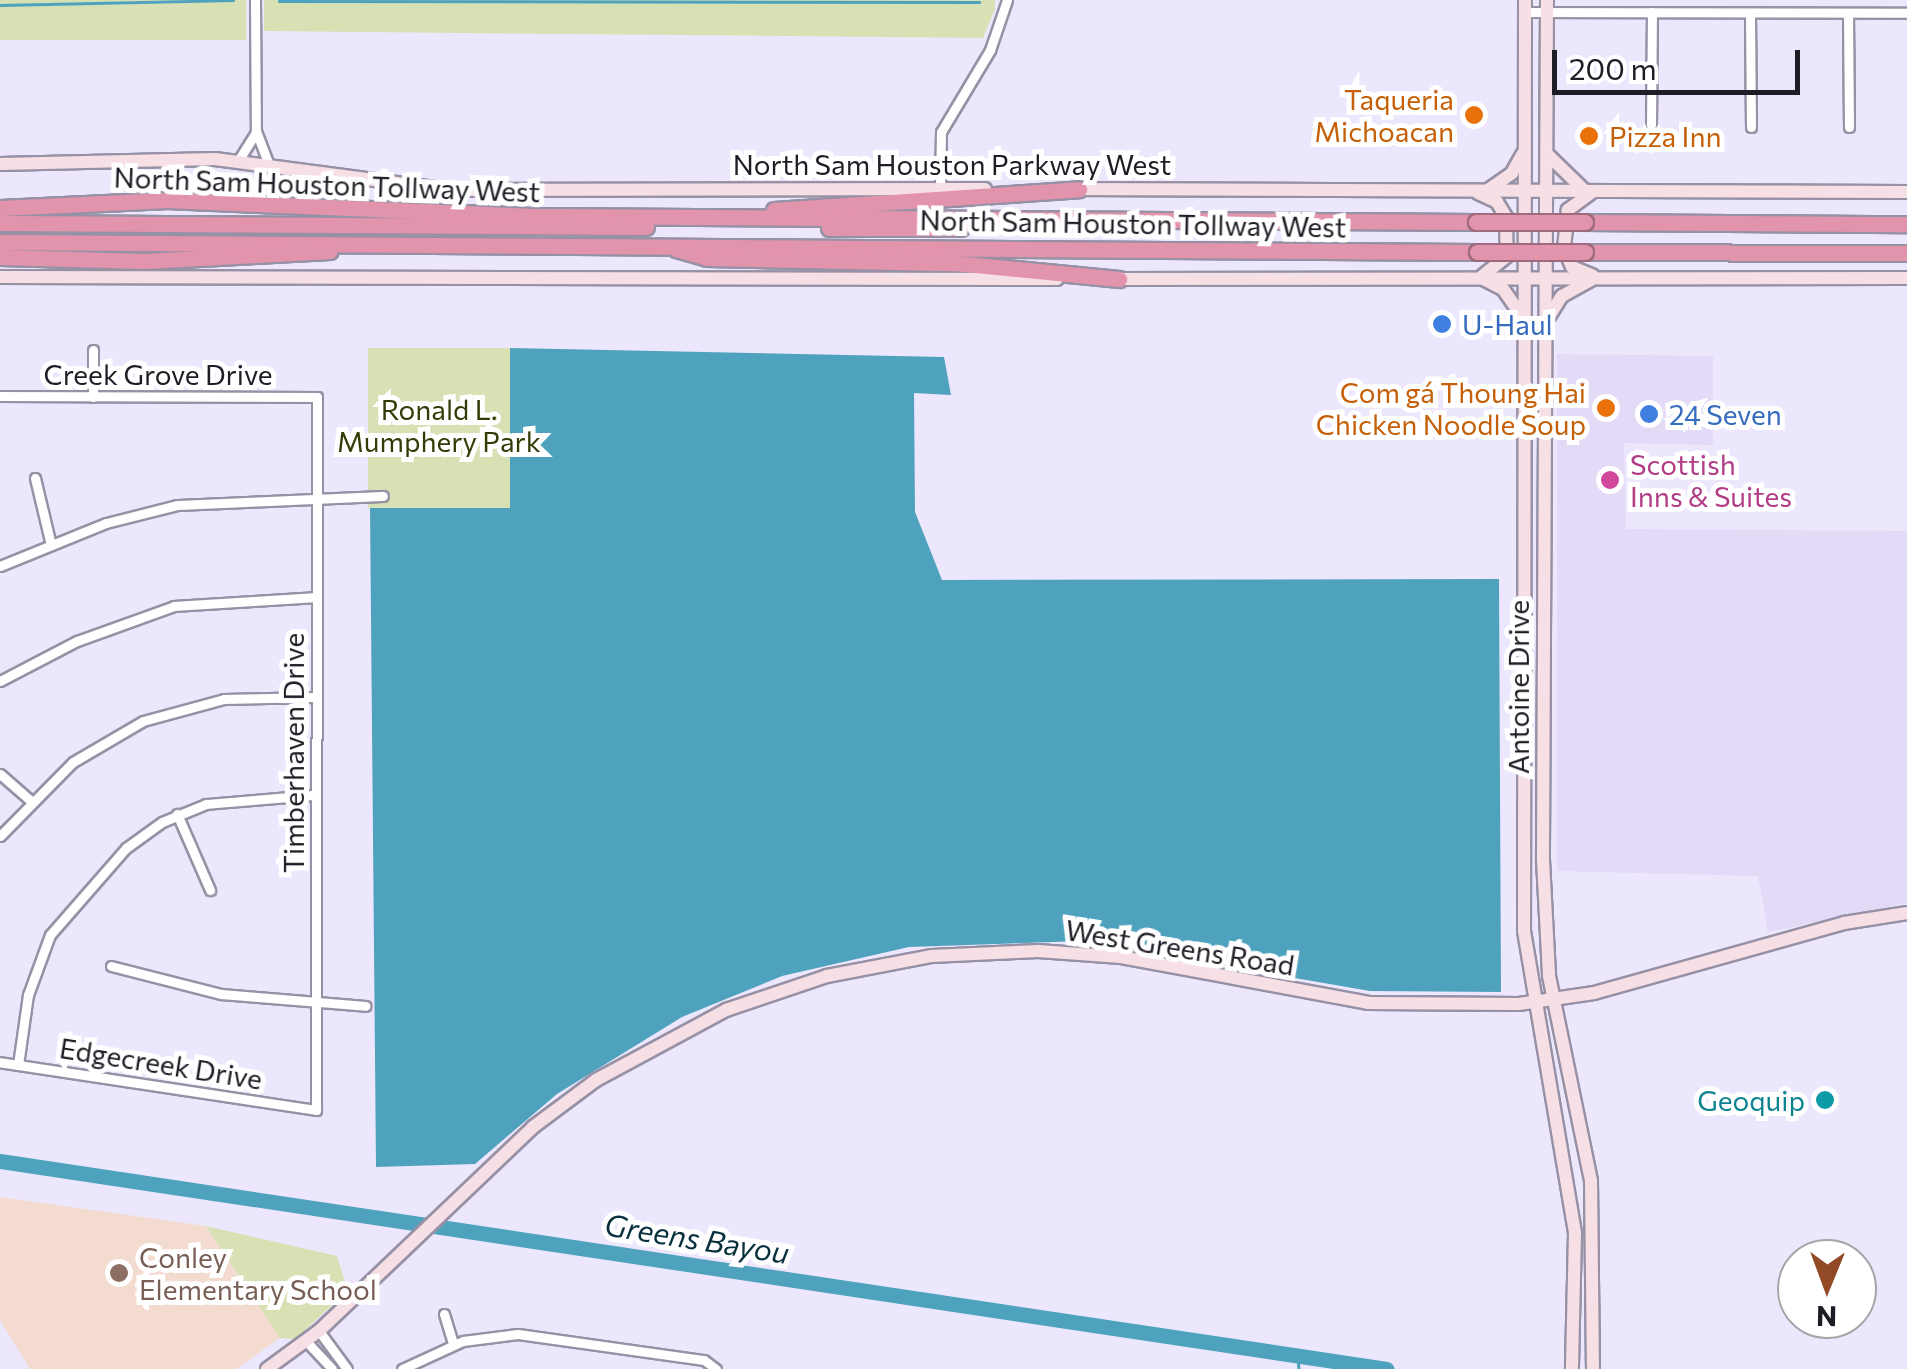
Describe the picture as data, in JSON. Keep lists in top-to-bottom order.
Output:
{
  "streets": {
    "highway": ["North Sam Houston Tollway West"],
    "main road": ["North Sam Houston Parkway West", "Antoine Drive", "West Greens Road"],
    "street": ["Creek Grove Drive", "Timberhaven Drive", "Edgecreek Drive"]
  },
  "crossings": [
    ["North Sam Houston Parkway West", "Antoine Drive"],
    ["Creek Grove Drive", "Timberhaven Drive"],
    ["Antoine Drive", "West Greens Road"],
    ["Timberhaven Drive", "Edgecreek Drive"]
  ],
  "water": ["Greens Bayou"],
  "parks": ["Ronald L. Mumphery Park"],
  "places": [
    "Taqueria Michoacan",
    "Pizza Inn",
    "U-Haul",
    "Com gá Thoung Hai Chicken Noodle Soup",
    "24 Seven",
    "Scottish Inns & Suites",
    "Geoquip",
    "Conley Elementary School"
  ],
  "scale_bar": "200 m",
  "north": "bottom"
}
